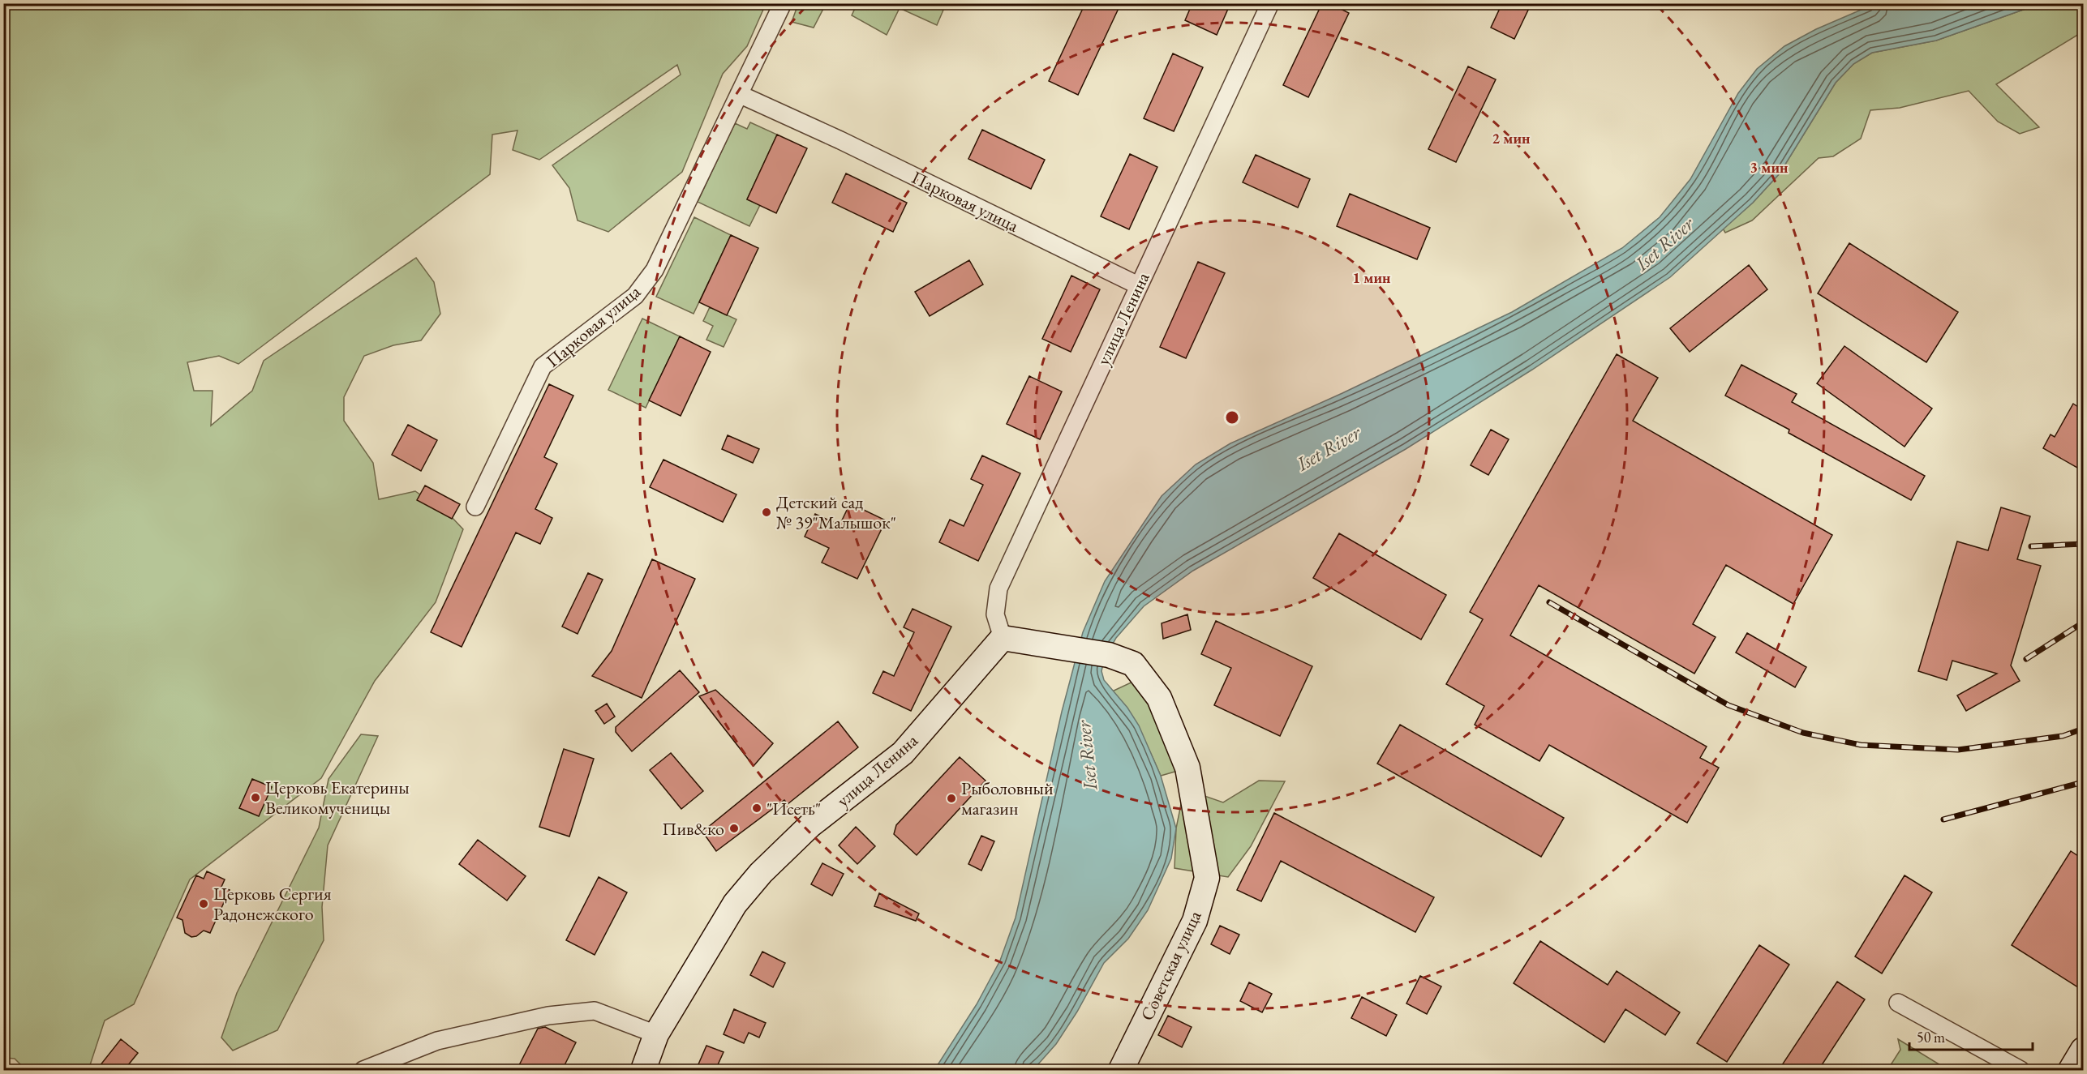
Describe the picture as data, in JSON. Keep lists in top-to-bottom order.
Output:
{
  "streets": {
    "street": ["Парковая улица", "улица Ленина", "Советская улица"]
  },
  "crossings": [
    ["Парковая улица", "улица Ленина"],
    ["улица Ленина", "Советская улица"]
  ],
  "water": ["Iset River"],
  "places": [
    "Детский сад № 39\"Малышок\"",
    "Церковь Екатерины Великомученицы",
    "Рыболовный магазин",
    "\"Исеть\"",
    "Пив&ко",
    "Церковь Сергия Радонежского"
  ],
  "scale_bar": "50 m",
  "rings": ["2 мин", "3 мин", "1 мин"]
}
